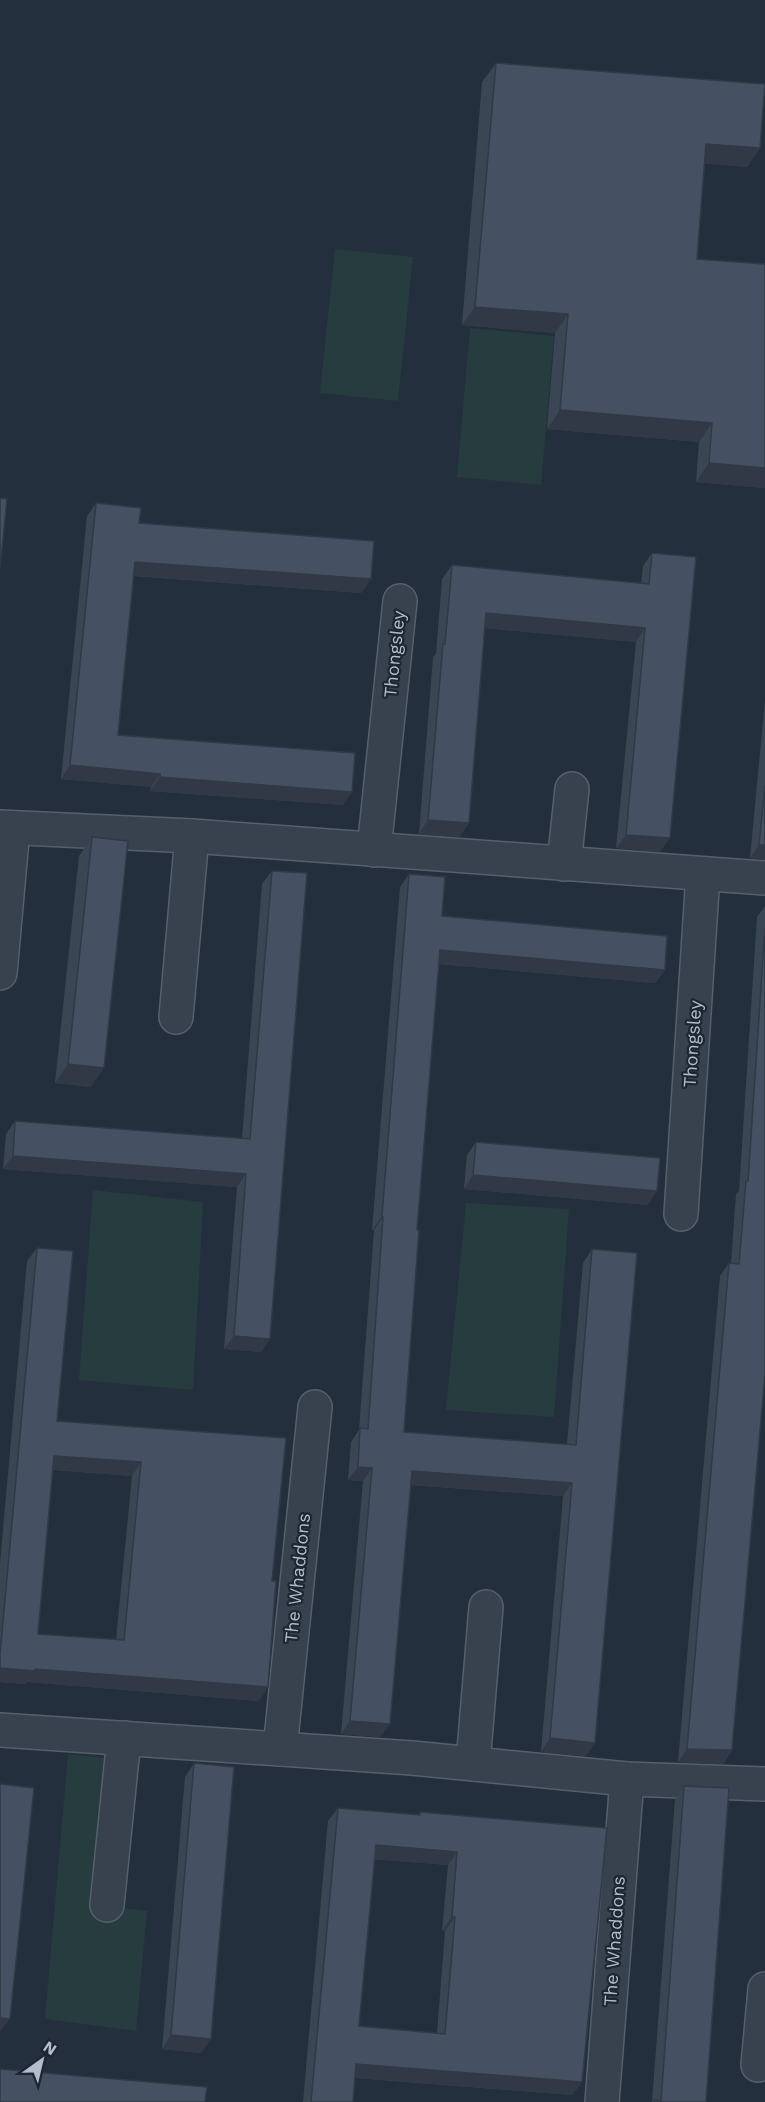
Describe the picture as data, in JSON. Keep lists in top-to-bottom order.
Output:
{
  "streets": {
    "street": ["Thongsley", "The Whaddons"]
  },
  "north": "top right"
}
